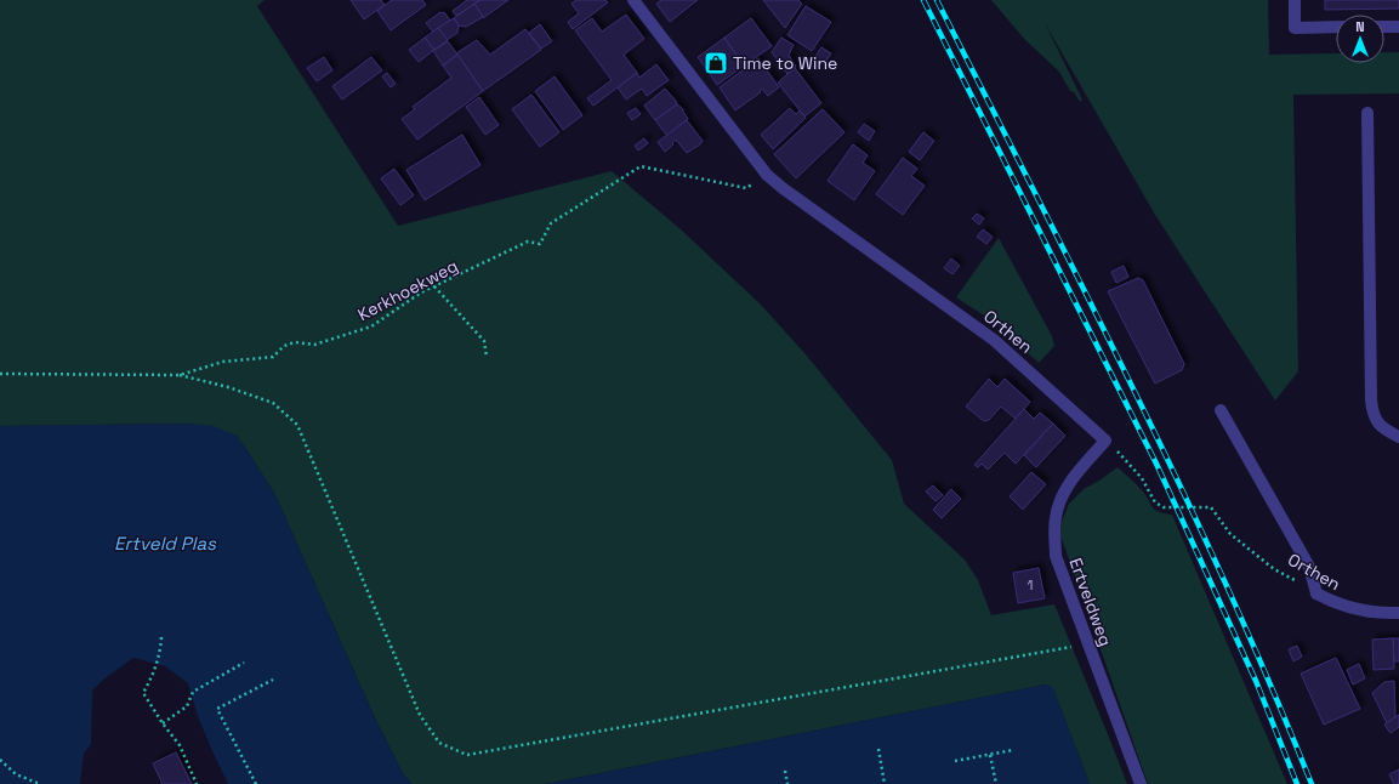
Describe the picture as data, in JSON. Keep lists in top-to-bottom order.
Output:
{
  "streets": {
    "street": ["Orthen", "Ertveldweg"],
    "path": ["Kerkhoekweg"]
  },
  "crossings": [
    ["Kerkhoekweg", "Orthen"],
    ["Orthen", "Ertveldweg"]
  ],
  "water": ["Ertveld Plas"],
  "places": {
    "shop": ["Time to Wine"]
  },
  "house_numbers": ["1"],
  "north": "top"
}
